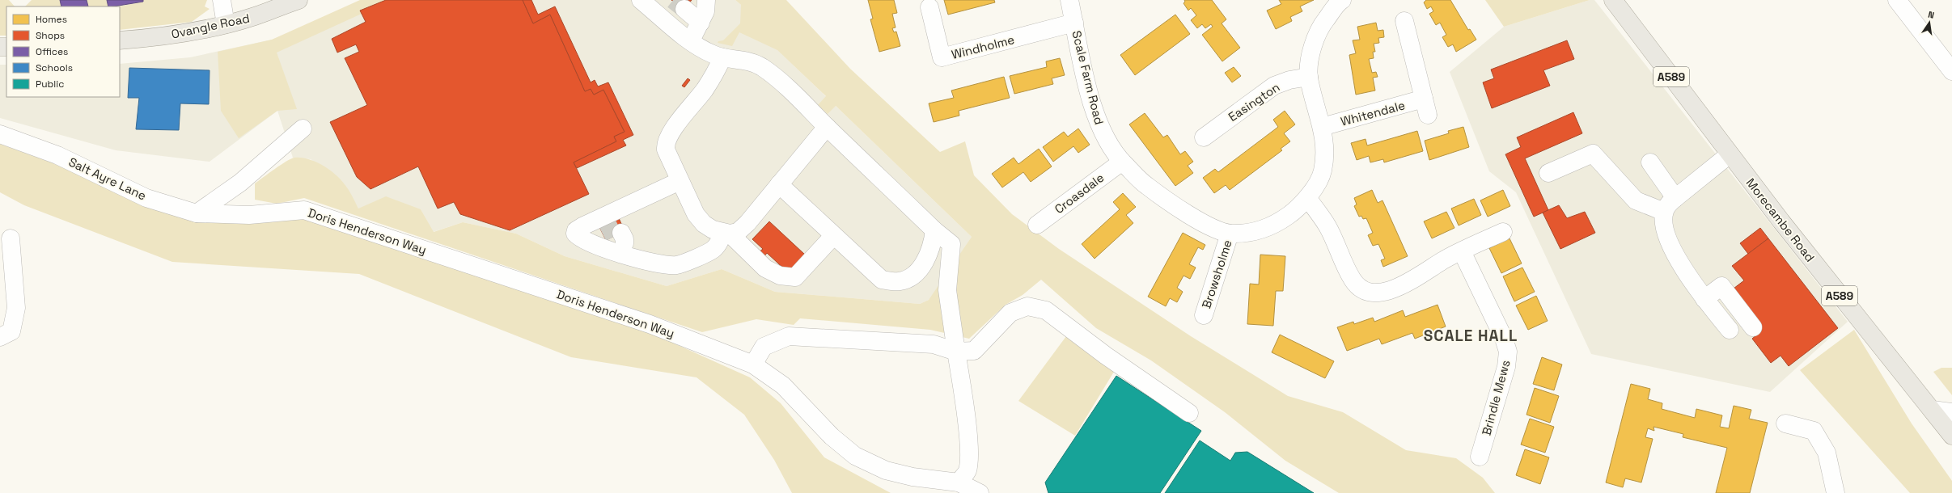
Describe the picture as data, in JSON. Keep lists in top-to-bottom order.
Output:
{
  "streets": {
    "main road": ["Ovangle Road", "A589", "Morecambe Road"],
    "street": [
      "Windholme",
      "Scale Farm Road",
      "Easington",
      "Whitendale",
      "Salt Ayre Lane",
      "Croasdale",
      "Doris Henderson Way",
      "Browsholme",
      "Brindle Mews"
    ]
  },
  "crossings": [
    ["Windholme", "Scale Farm Road"],
    ["Scale Farm Road", "Easington"],
    ["Scale Farm Road", "Whitendale"],
    ["Scale Farm Road", "Croasdale"],
    ["Scale Farm Road", "Browsholme"],
    ["Salt Ayre Lane", "Doris Henderson Way"]
  ],
  "districts": ["SCALE HALL"],
  "legend": [
    "Homes",
    "Shops",
    "Offices",
    "Schools",
    "Public"
  ],
  "north": "top"
}
